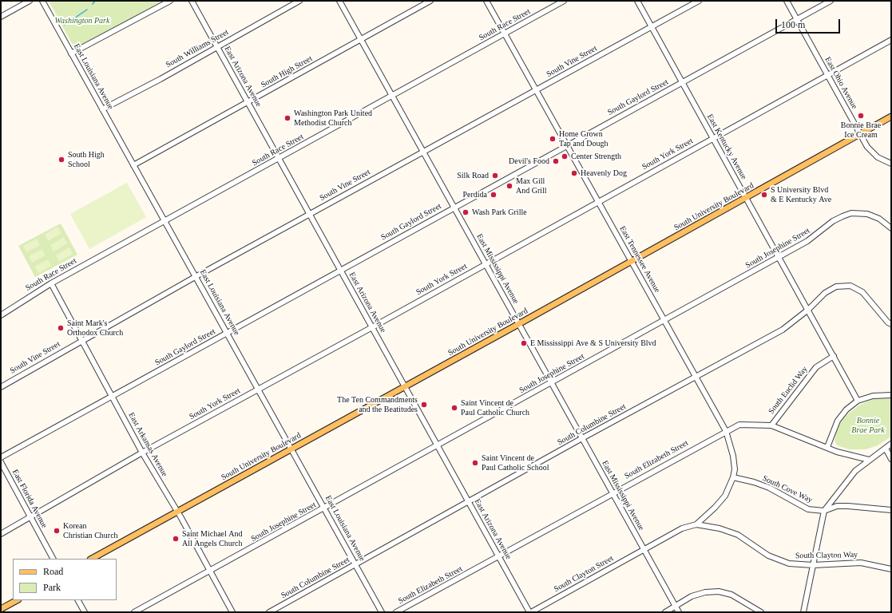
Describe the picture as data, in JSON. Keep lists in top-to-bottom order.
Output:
{
  "streets": {
    "main road": ["South University Boulevard"],
    "street": [
      "South Race Street",
      "South Williams Street",
      "South Vine Street",
      "South High Street",
      "East Louisiana Avenue",
      "East Arizona Avenue",
      "East Ohio Avenue",
      "South Gaylord Street",
      "East Kentucky Avenue",
      "South York Street",
      "South Josephine Street",
      "East Tennessee Avenue",
      "East Mississippi Avenue",
      "South Euclid Way",
      "South Columbine Street",
      "East Arkansas Avenue",
      "South Elizabeth Street",
      "South Cove Way",
      "East Florida Avenue",
      "South Clayton Way",
      "South Clayton Street"
    ]
  },
  "crossings": [
    ["South Race Street", "East Louisiana Avenue"],
    ["South Race Street", "East Arizona Avenue"],
    ["South Race Street", "East Tennessee Avenue"],
    ["South Race Street", "East Mississippi Avenue"],
    ["South Race Street", "East Arkansas Avenue"],
    ["South Williams Street", "East Louisiana Avenue"],
    ["South Williams Street", "East Arizona Avenue"],
    ["South Vine Street", "East Louisiana Avenue"],
    ["South Vine Street", "East Arizona Avenue"],
    ["South Vine Street", "East Kentucky Avenue"],
    ["South Vine Street", "East Tennessee Avenue"],
    ["South Vine Street", "East Mississippi Avenue"],
    ["South Vine Street", "East Arkansas Avenue"],
    ["South High Street", "East Louisiana Avenue"],
    ["South High Street", "East Arizona Avenue"],
    ["South High Street", "East Mississippi Avenue"],
    ["East Louisiana Avenue", "South Gaylord Street"],
    ["East Louisiana Avenue", "South York Street"],
    ["East Louisiana Avenue", "South University Boulevard"],
    ["East Louisiana Avenue", "South Josephine Street"],
    ["East Louisiana Avenue", "South Columbine Street"],
    ["East Arizona Avenue", "South Gaylord Street"],
    ["East Arizona Avenue", "South York Street"],
    ["East Arizona Avenue", "South University Boulevard"],
    ["East Arizona Avenue", "South Josephine Street"],
    ["East Arizona Avenue", "South Columbine Street"],
    ["East Arizona Avenue", "South Elizabeth Street"],
    ["East Arizona Avenue", "South Clayton Street"],
    ["East Ohio Avenue", "South Gaylord Street"],
    ["East Ohio Avenue", "South York Street"],
    ["East Ohio Avenue", "South University Boulevard"],
    ["South Gaylord Street", "East Kentucky Avenue"],
    ["South Gaylord Street", "East Tennessee Avenue"],
    ["South Gaylord Street", "East Mississippi Avenue"],
    ["South Gaylord Street", "East Arkansas Avenue"],
    ["East Kentucky Avenue", "South York Street"],
    ["East Kentucky Avenue", "South University Boulevard"],
    ["East Kentucky Avenue", "South Josephine Street"],
    ["East Kentucky Avenue", "South Euclid Way"],
    ["East Kentucky Avenue", "South Columbine Street"],
    ["South York Street", "East Tennessee Avenue"],
    ["South York Street", "East Mississippi Avenue"],
    ["South York Street", "East Arkansas Avenue"],
    ["South York Street", "East Florida Avenue"],
    ["South University Boulevard", "East Tennessee Avenue"],
    ["South University Boulevard", "East Mississippi Avenue"],
    ["South University Boulevard", "East Arkansas Avenue"],
    ["South Josephine Street", "East Tennessee Avenue"],
    ["South Josephine Street", "East Mississippi Avenue"],
    ["South Josephine Street", "East Arkansas Avenue"],
    ["East Tennessee Avenue", "South Columbine Street"],
    ["East Tennessee Avenue", "South Elizabeth Street"],
    ["East Tennessee Avenue", "South Cove Way"],
    ["East Tennessee Avenue", "South Clayton Way"],
    ["East Mississippi Avenue", "South Columbine Street"],
    ["East Mississippi Avenue", "South Elizabeth Street"],
    ["East Mississippi Avenue", "South Clayton Way"],
    ["East Mississippi Avenue", "South Clayton Street"],
    ["South Euclid Way", "South Elizabeth Street"],
    ["South Clayton Way", "South Clayton Street"]
  ],
  "parks": ["Washington Park", "Bonnie Brae Park"],
  "places": [
    "Bonnie Brae Ice Cream",
    "Washington Park United Methodist Church",
    "Home Grown Tap and Dough",
    "Center Strength",
    "South High School",
    "Devil's Food",
    "Heavenly Dog",
    "Silk Road",
    "Max Gill And Grill",
    "Perdida",
    "S University Blvd & E Kentucky Ave",
    "Wash Park Grille",
    "Saint Mark's Orthodox Church",
    "E Mississippi Ave & S University Blvd",
    "The Ten Commandments and the Beatitudes",
    "Saint Vincent de Paul Catholic Church",
    "Saint Vincent de Paul Catholic School",
    "Korean Christian Church",
    "Saint Michael And All Angels Church"
  ],
  "legend": ["Road", "Park"],
  "scale_bar": "100 m"
}
